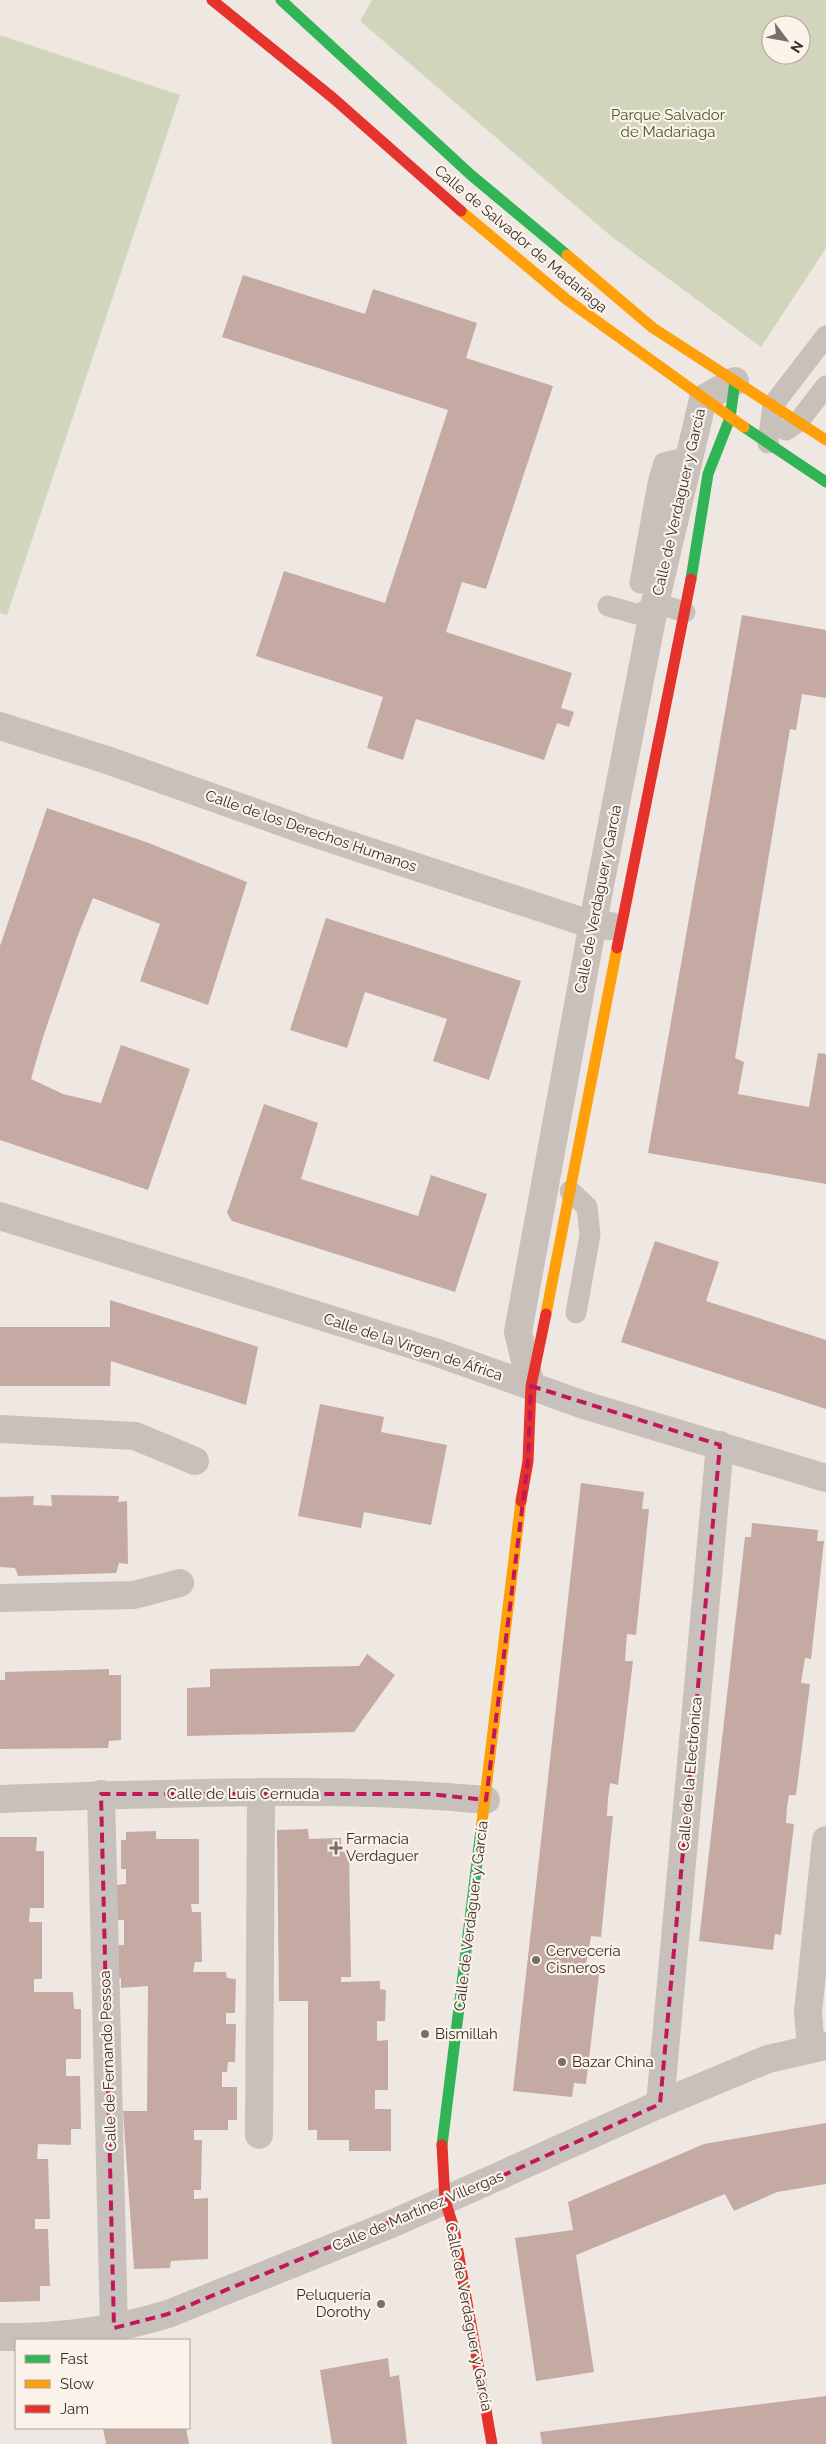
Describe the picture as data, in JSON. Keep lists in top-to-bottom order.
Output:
{
  "streets": {
    "street": [
      "Calle de Salvador de Madariaga",
      "Calle de Verdaguer y García",
      "Calle de los Derechos Humanos",
      "Calle de la Virgen de África",
      "Calle de la Electrónica",
      "Calle de Luis Cernuda",
      "Calle de Fernando Pessoa",
      "Calle de Martínez Villergas"
    ]
  },
  "crossings": [
    ["Calle de Salvador de Madariaga", "Calle de Verdaguer y García"],
    ["Calle de Verdaguer y García", "Calle de los Derechos Humanos"],
    ["Calle de Verdaguer y García", "Calle de la Virgen de África"],
    ["Calle de Verdaguer y García", "Calle de Luis Cernuda"],
    ["Calle de Verdaguer y García", "Calle de Martínez Villergas"],
    ["Calle de la Virgen de África", "Calle de la Electrónica"],
    ["Calle de la Electrónica", "Calle de Martínez Villergas"],
    ["Calle de Luis Cernuda", "Calle de Fernando Pessoa"],
    ["Calle de Fernando Pessoa", "Calle de Martínez Villergas"]
  ],
  "parks": ["Parque Salvador de Madariaga"],
  "places": {
    "health": ["Farmacia Verdaguer"],
    "other": [
      "Cervecería Cisneros",
      "Bismillah",
      "Bazar China",
      "Peluquería Dorothy"
    ]
  },
  "legend": ["Fast", "Slow", "Jam"],
  "north": "bottom right"
}
